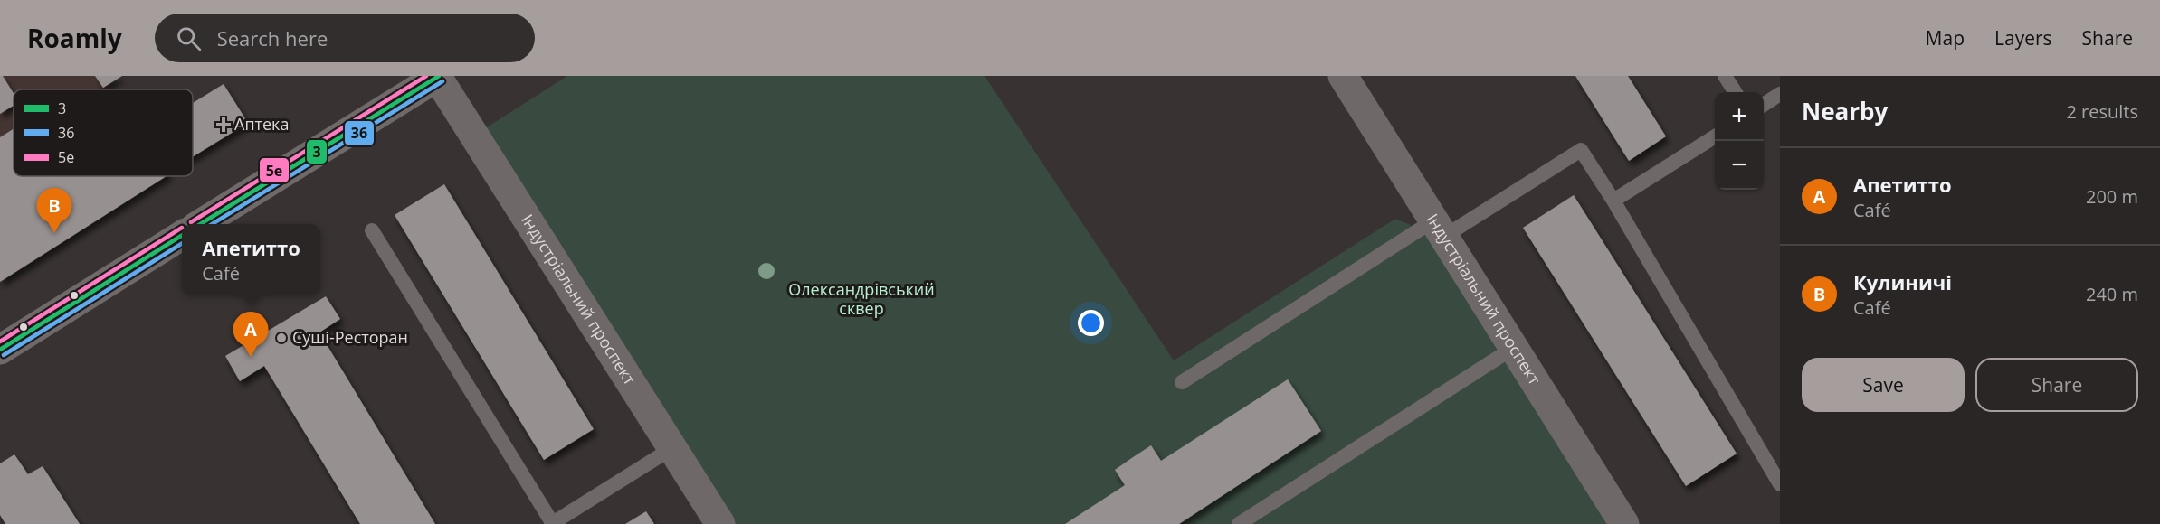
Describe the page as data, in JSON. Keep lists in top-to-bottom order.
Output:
{
  "streets": {
    "street": ["Індустріальний проспект"]
  },
  "parks": ["Олександрівський сквер"],
  "places": {
    "health": ["Аптека"],
    "other": ["Суші-Ресторан"]
  },
  "lines": ["transit line 3", "transit line 5е", "transit line 36"],
  "legend": ["3", "36", "5е"],
  "page": {
    "header": "Roamly",
    "search": "Search here",
    "nav": ["Map", "Layers", "Share"],
    "heading": ["Nearby", "2 results"],
    "map_buttons": ["+", "−"],
    "list": [
      {
        "mark": "A",
        "name": "Апетитто",
        "note": "Café",
        "value": "200 m"
      },
      {
        "mark": "B",
        "name": "Кулиничі",
        "note": "Café",
        "value": "240 m"
      }
    ],
    "pins": ["B", "A"],
    "popup": ["Апетитто", "Café"],
    "buttons": ["Save", "Share"]
  }
}
